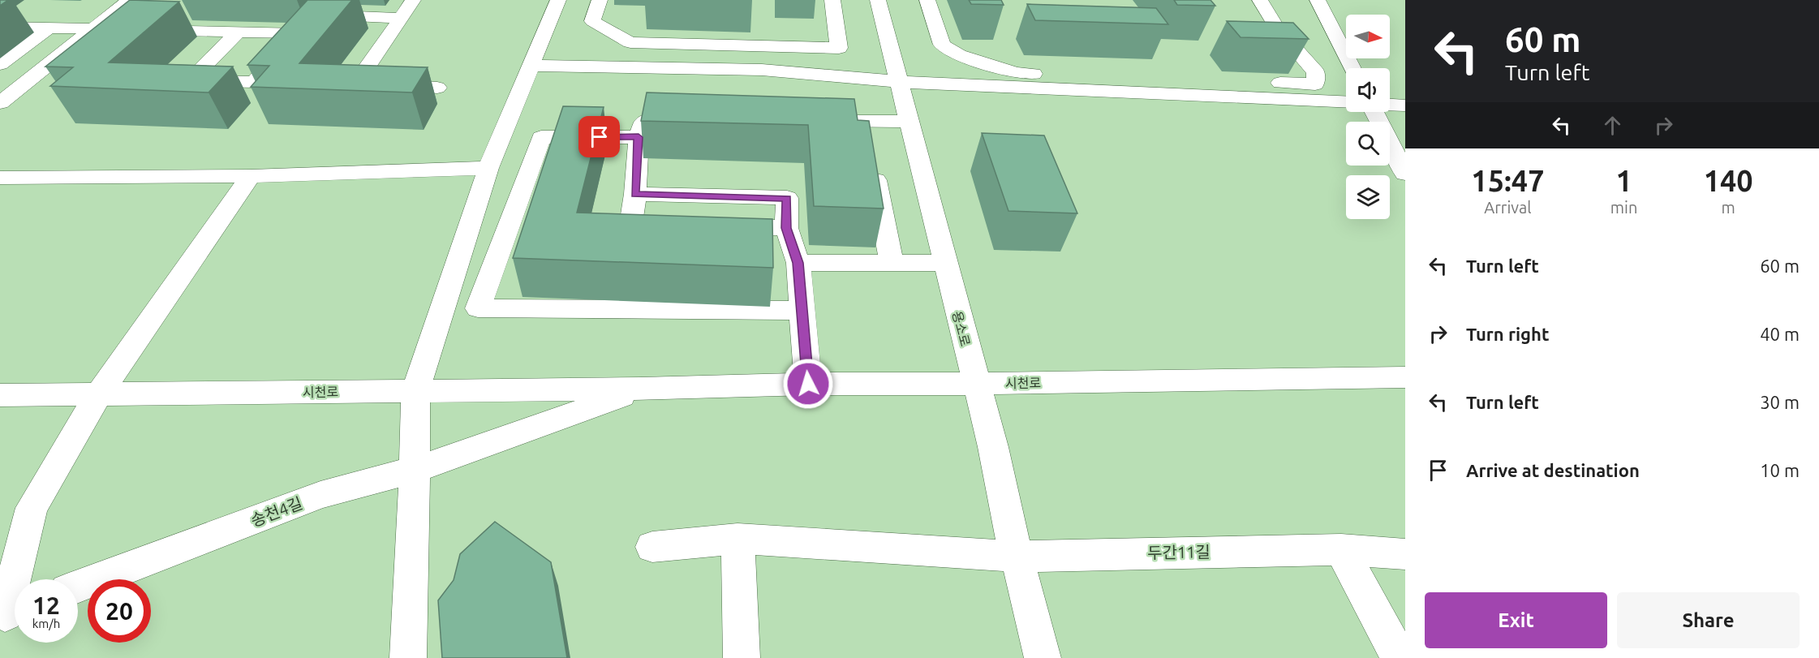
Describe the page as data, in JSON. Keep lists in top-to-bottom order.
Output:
{
  "streets": {
    "street": [
      "용소로",
      "시천로",
      "송천4길",
      "두간11길"
    ]
  },
  "crossings": [
    ["용소로", "시천로"],
    ["용소로", "두간11길"],
    ["시천로", "송천4길"]
  ],
  "north": "right",
  "page": {
    "turn": ["60 m", "Turn left"],
    "eta": [
      "15:47",
      "Arrival",
      "1",
      "min",
      "140",
      "m"
    ],
    "list": [
      {
        "name": "Turn left",
        "value": "60 m"
      },
      {
        "name": "Turn right",
        "value": "40 m"
      },
      {
        "name": "Turn left",
        "value": "30 m"
      },
      {
        "name": "Arrive at destination",
        "value": "10 m"
      }
    ],
    "speed": "12 km/h",
    "limit": "20",
    "buttons": ["Exit", "Share"]
  }
}
